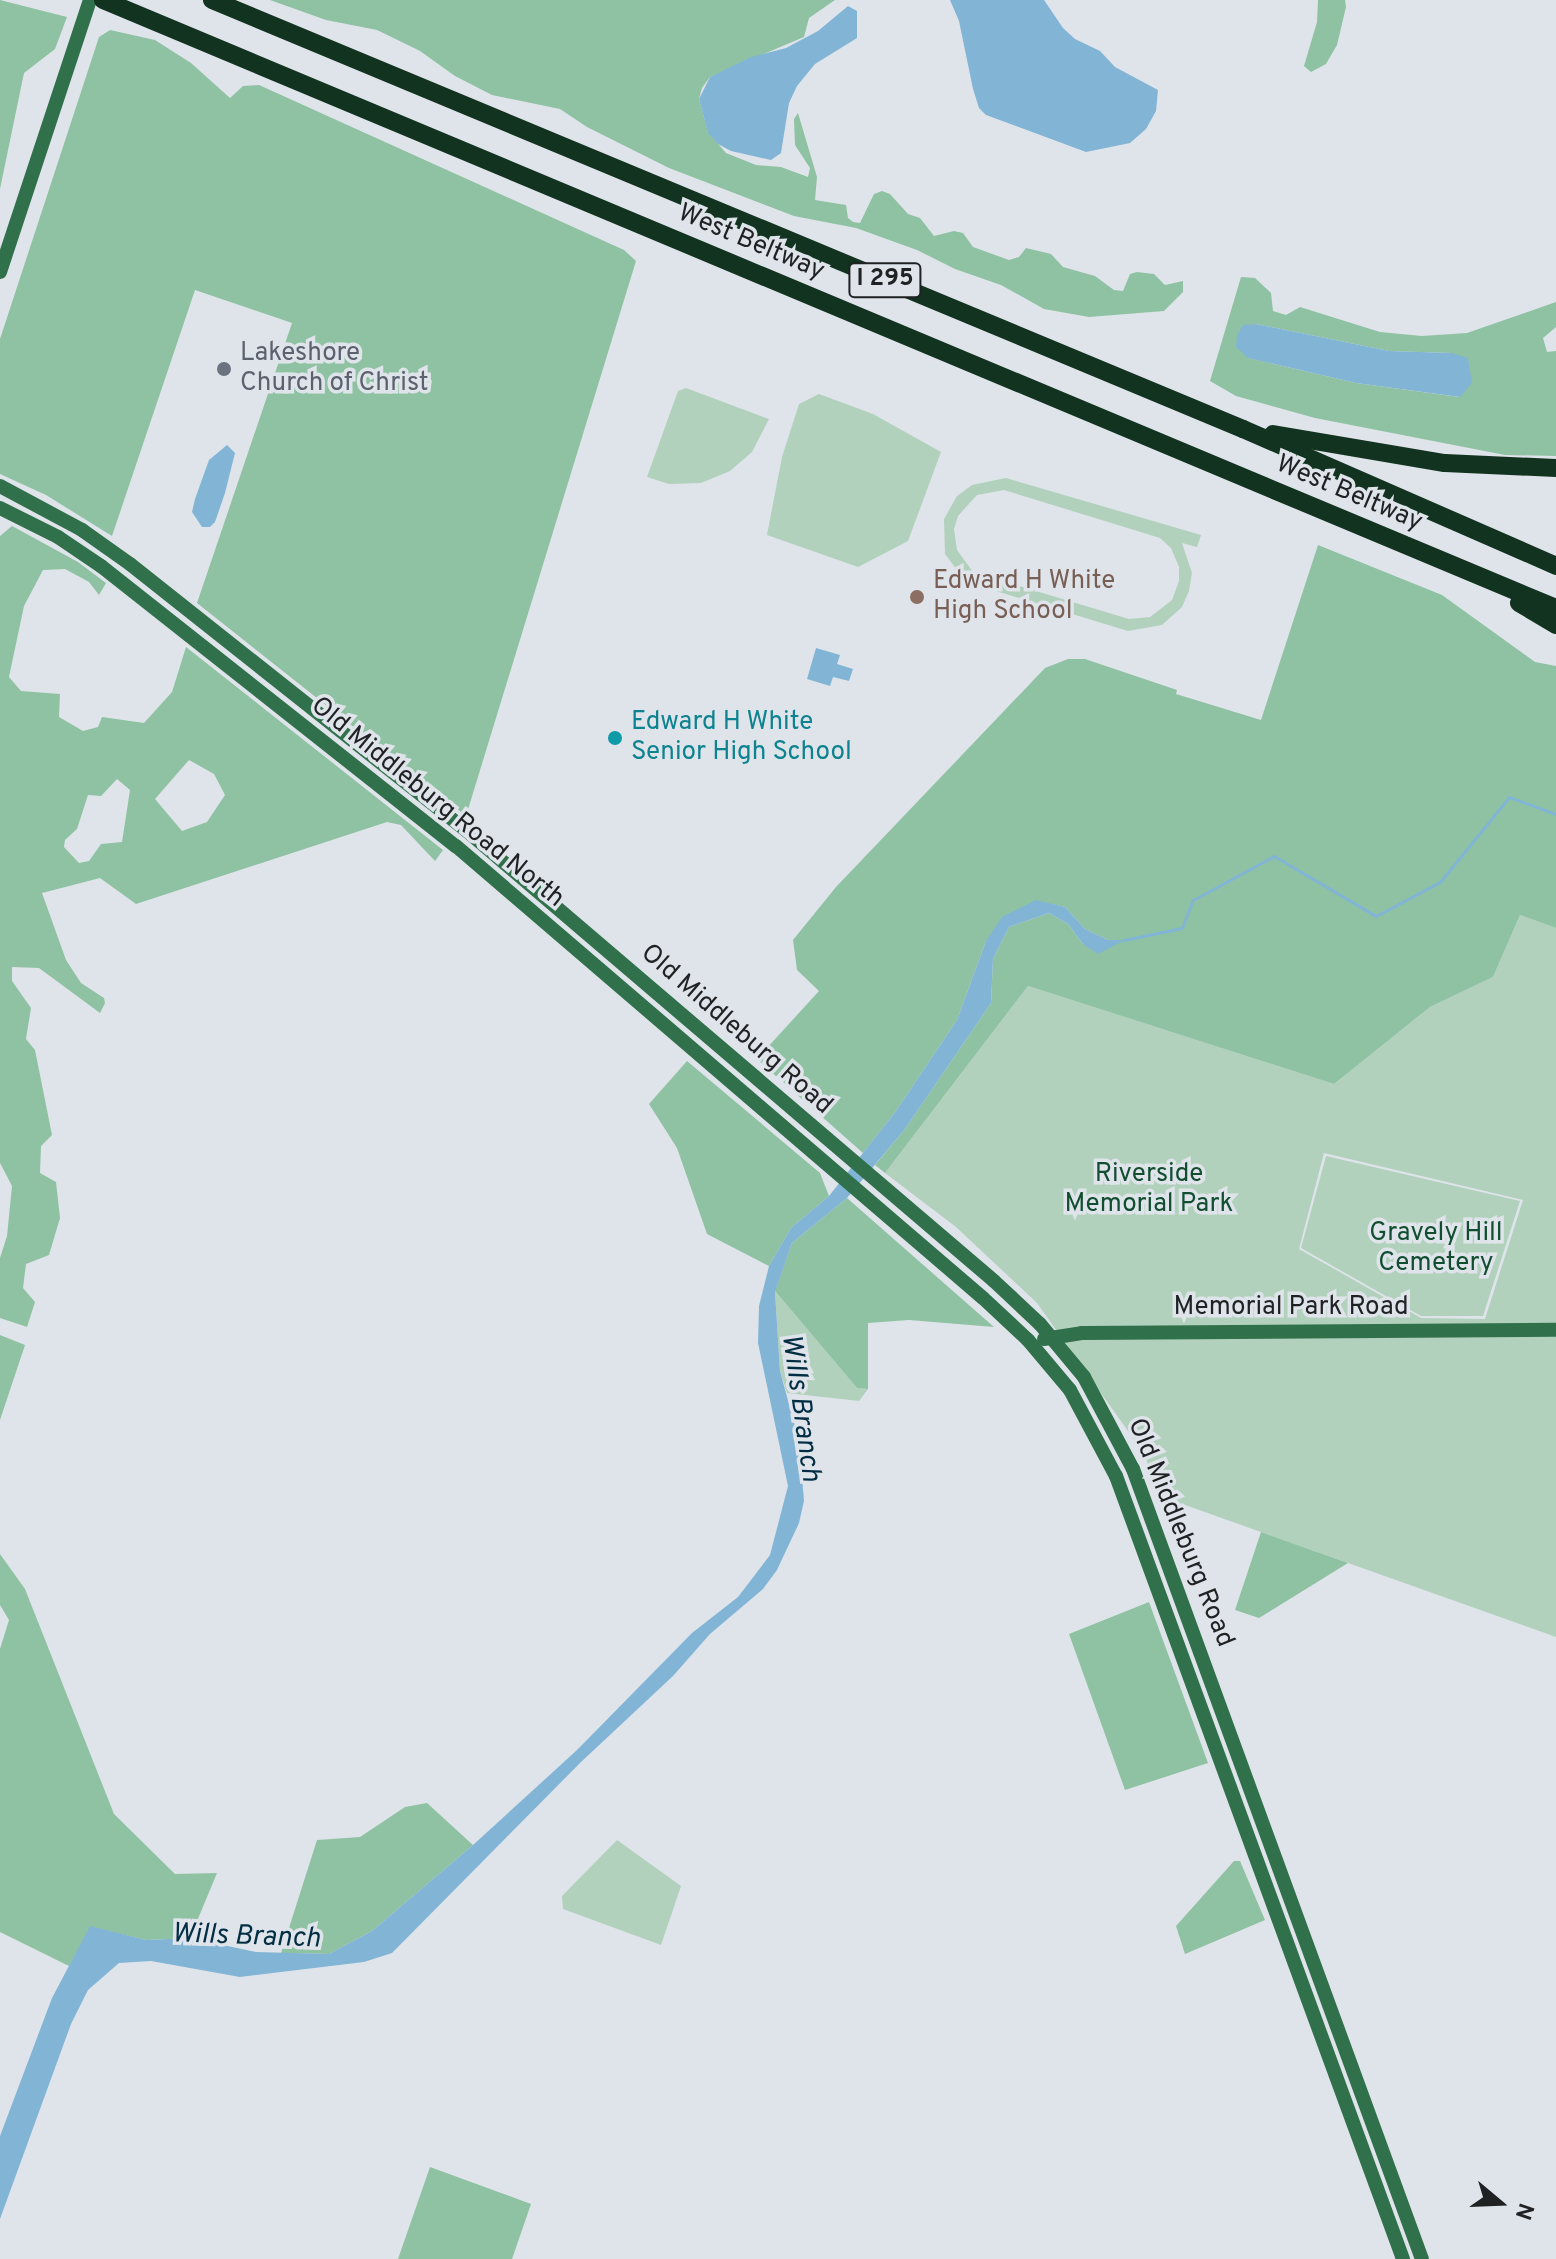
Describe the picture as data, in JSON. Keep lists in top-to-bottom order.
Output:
{
  "streets": {
    "highway": ["West Beltway", "I 295"],
    "main road": ["Old Middleburg Road North", "Old Middleburg Road", "Memorial Park Road"]
  },
  "crossings": [
    ["Old Middleburg Road North", "Old Middleburg Road"],
    ["Old Middleburg Road", "Memorial Park Road"]
  ],
  "water": ["Wills Branch"],
  "parks": ["Riverside Memorial Park", "Gravely Hill Cemetery"],
  "places": ["Lakeshore Church of Christ", "Edward H White High School", "Edward H White Senior High School"],
  "north": "right"
}
